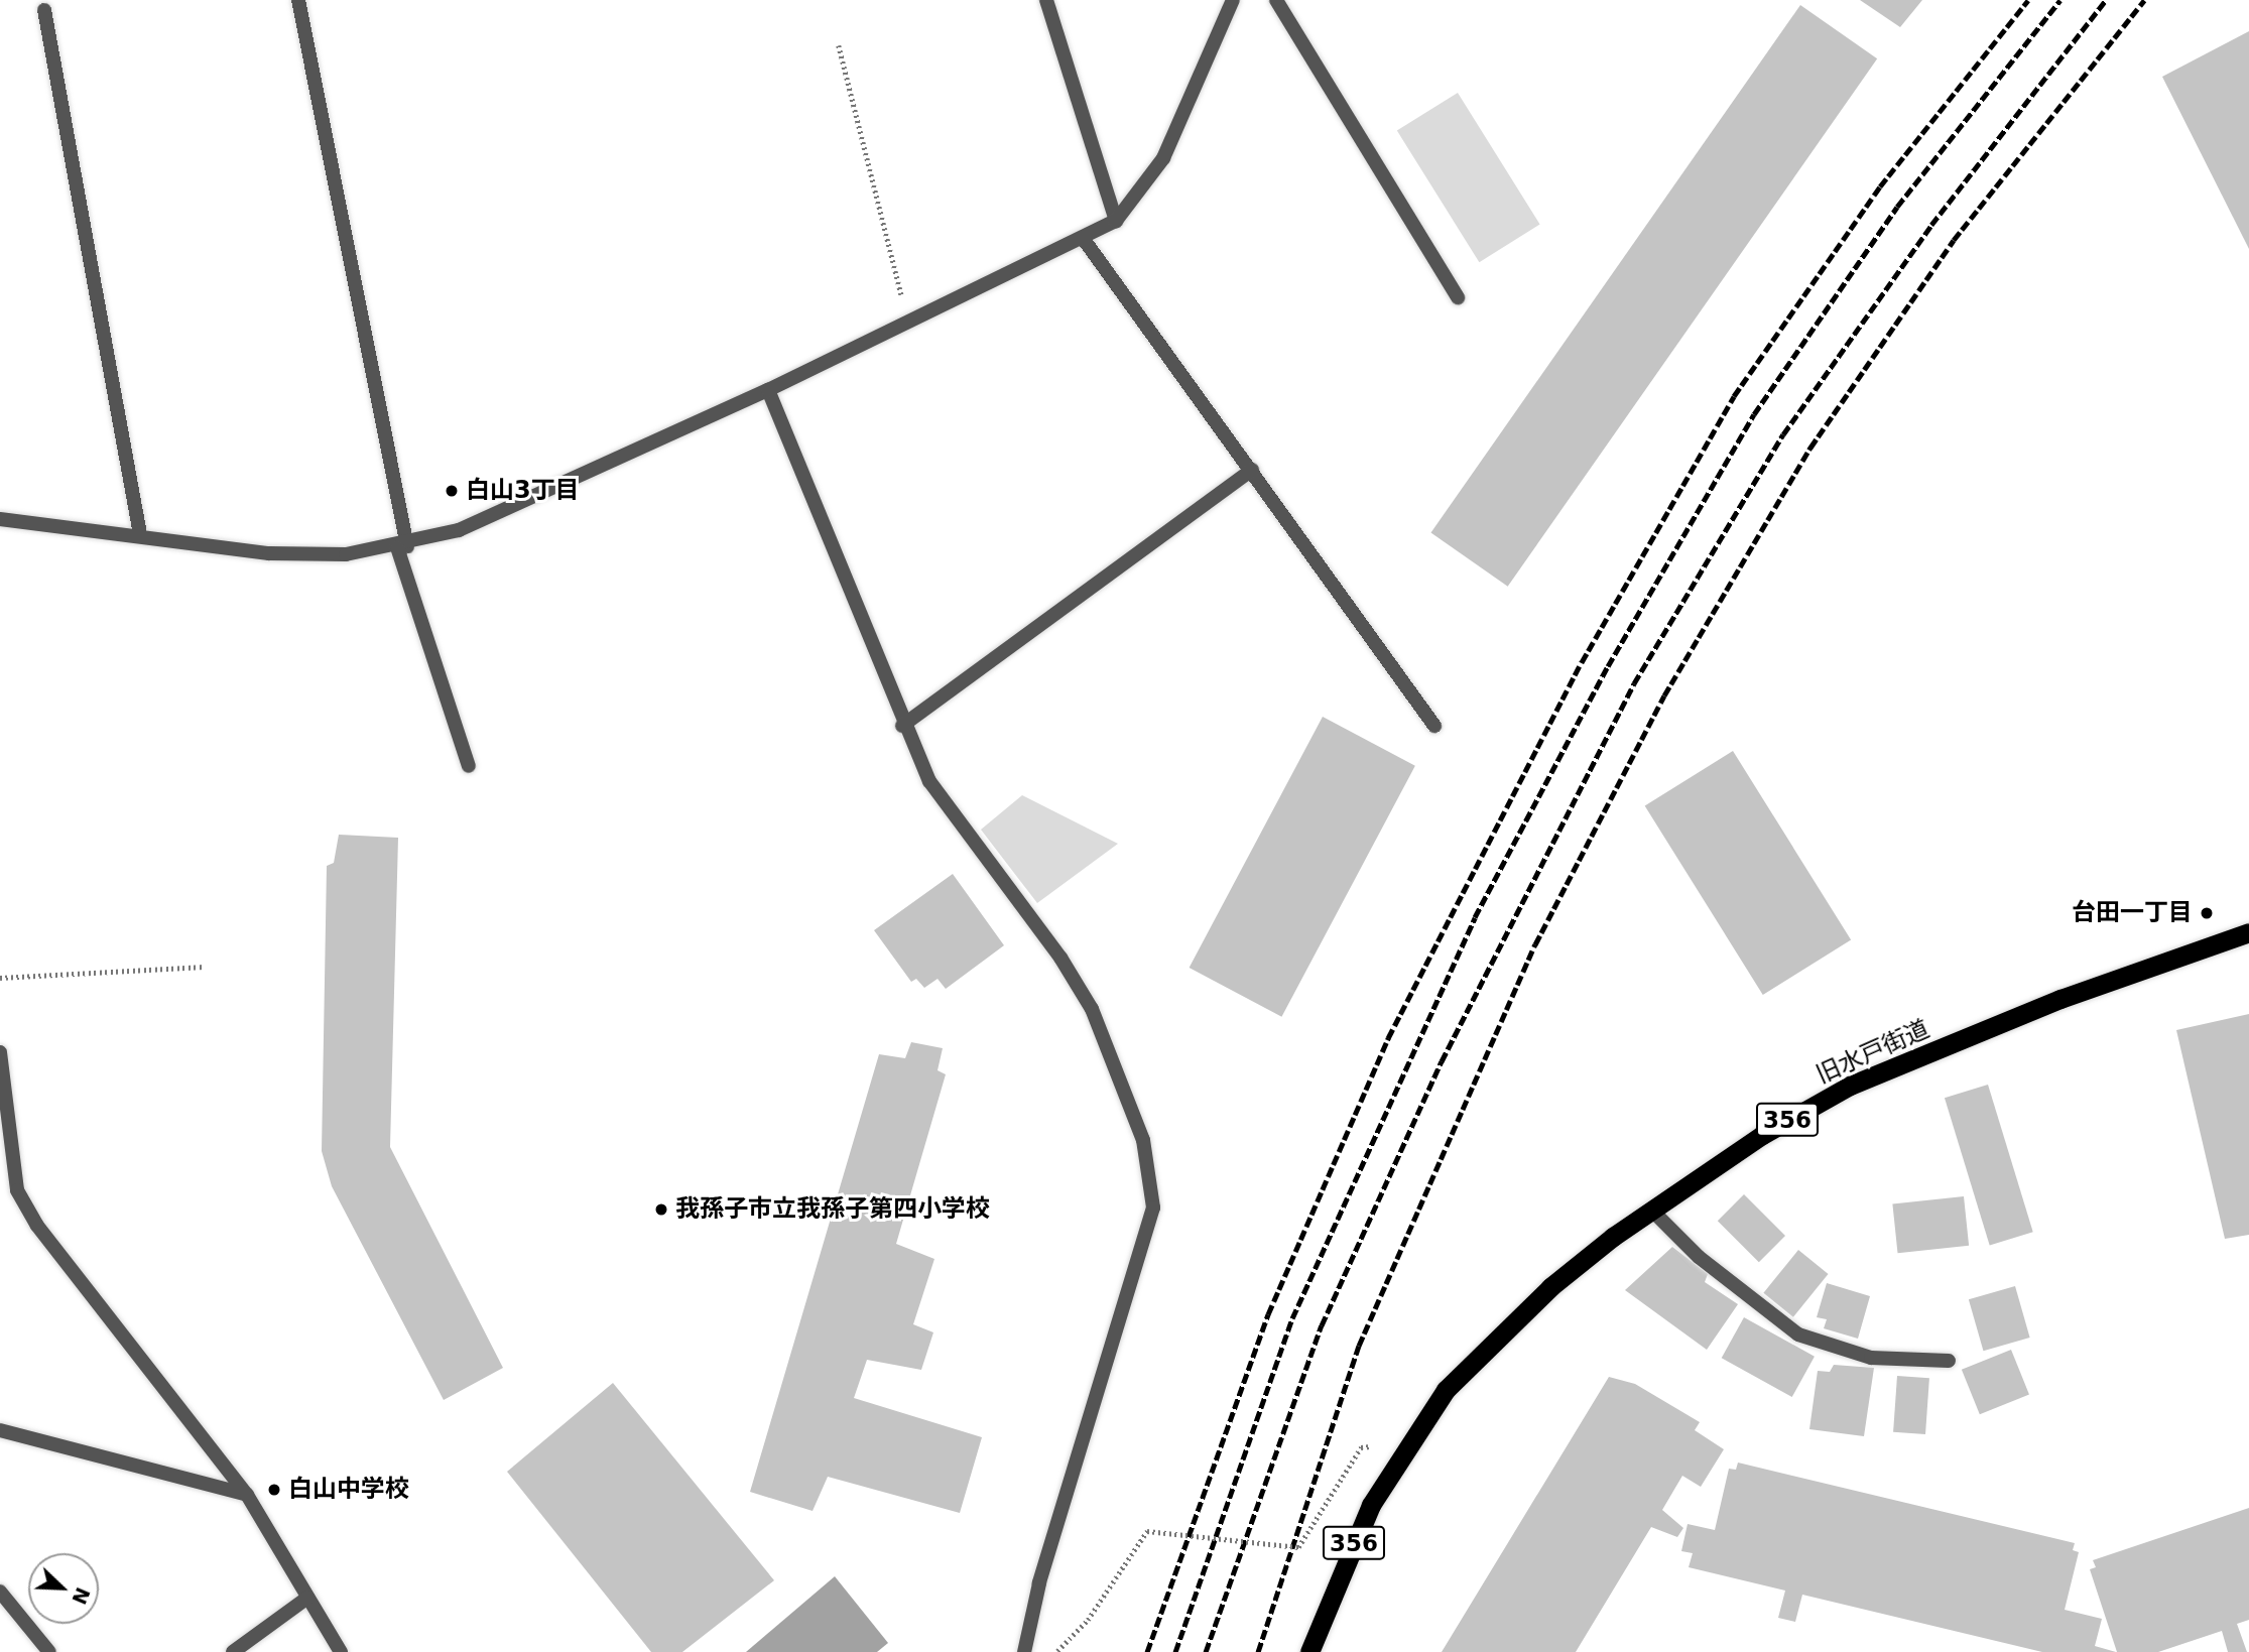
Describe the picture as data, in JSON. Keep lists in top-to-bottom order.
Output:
{
  "streets": {
    "highway": ["旧水戸街道", "356"]
  },
  "places": [
    "白山3丁目",
    "台田一丁目",
    "我孫子市立我孫子第四小学校",
    "白山中学校"
  ],
  "north": "bottom right"
}
